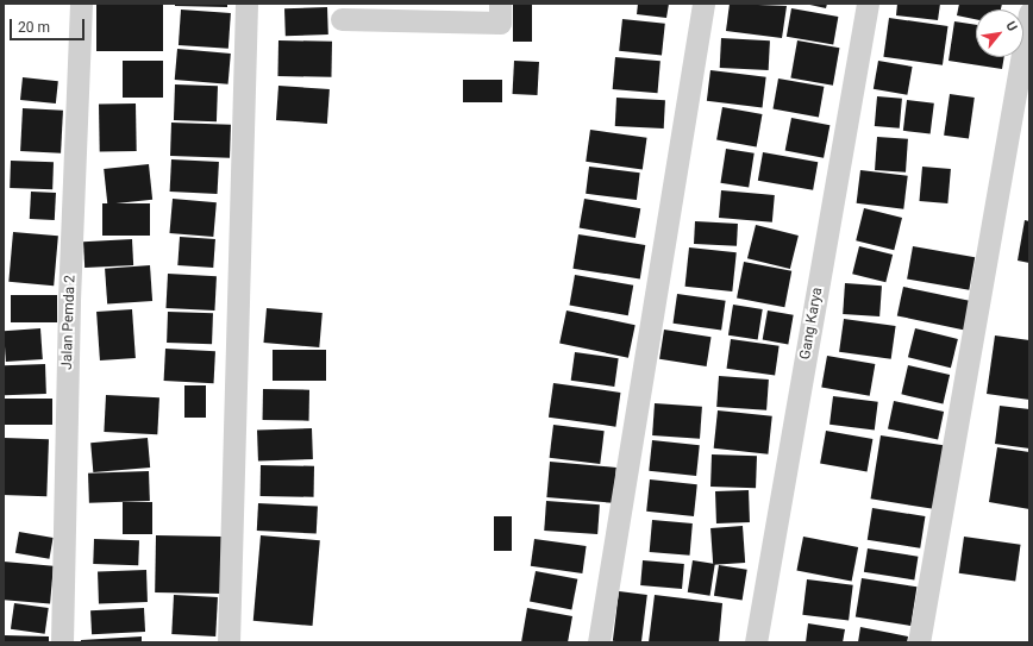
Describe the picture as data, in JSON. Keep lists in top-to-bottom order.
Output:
{
  "streets": {
    "street": ["Jalan Pemda 2", "Gang Karya"]
  },
  "scale_bar": "20 m",
  "north": "top right"
}
